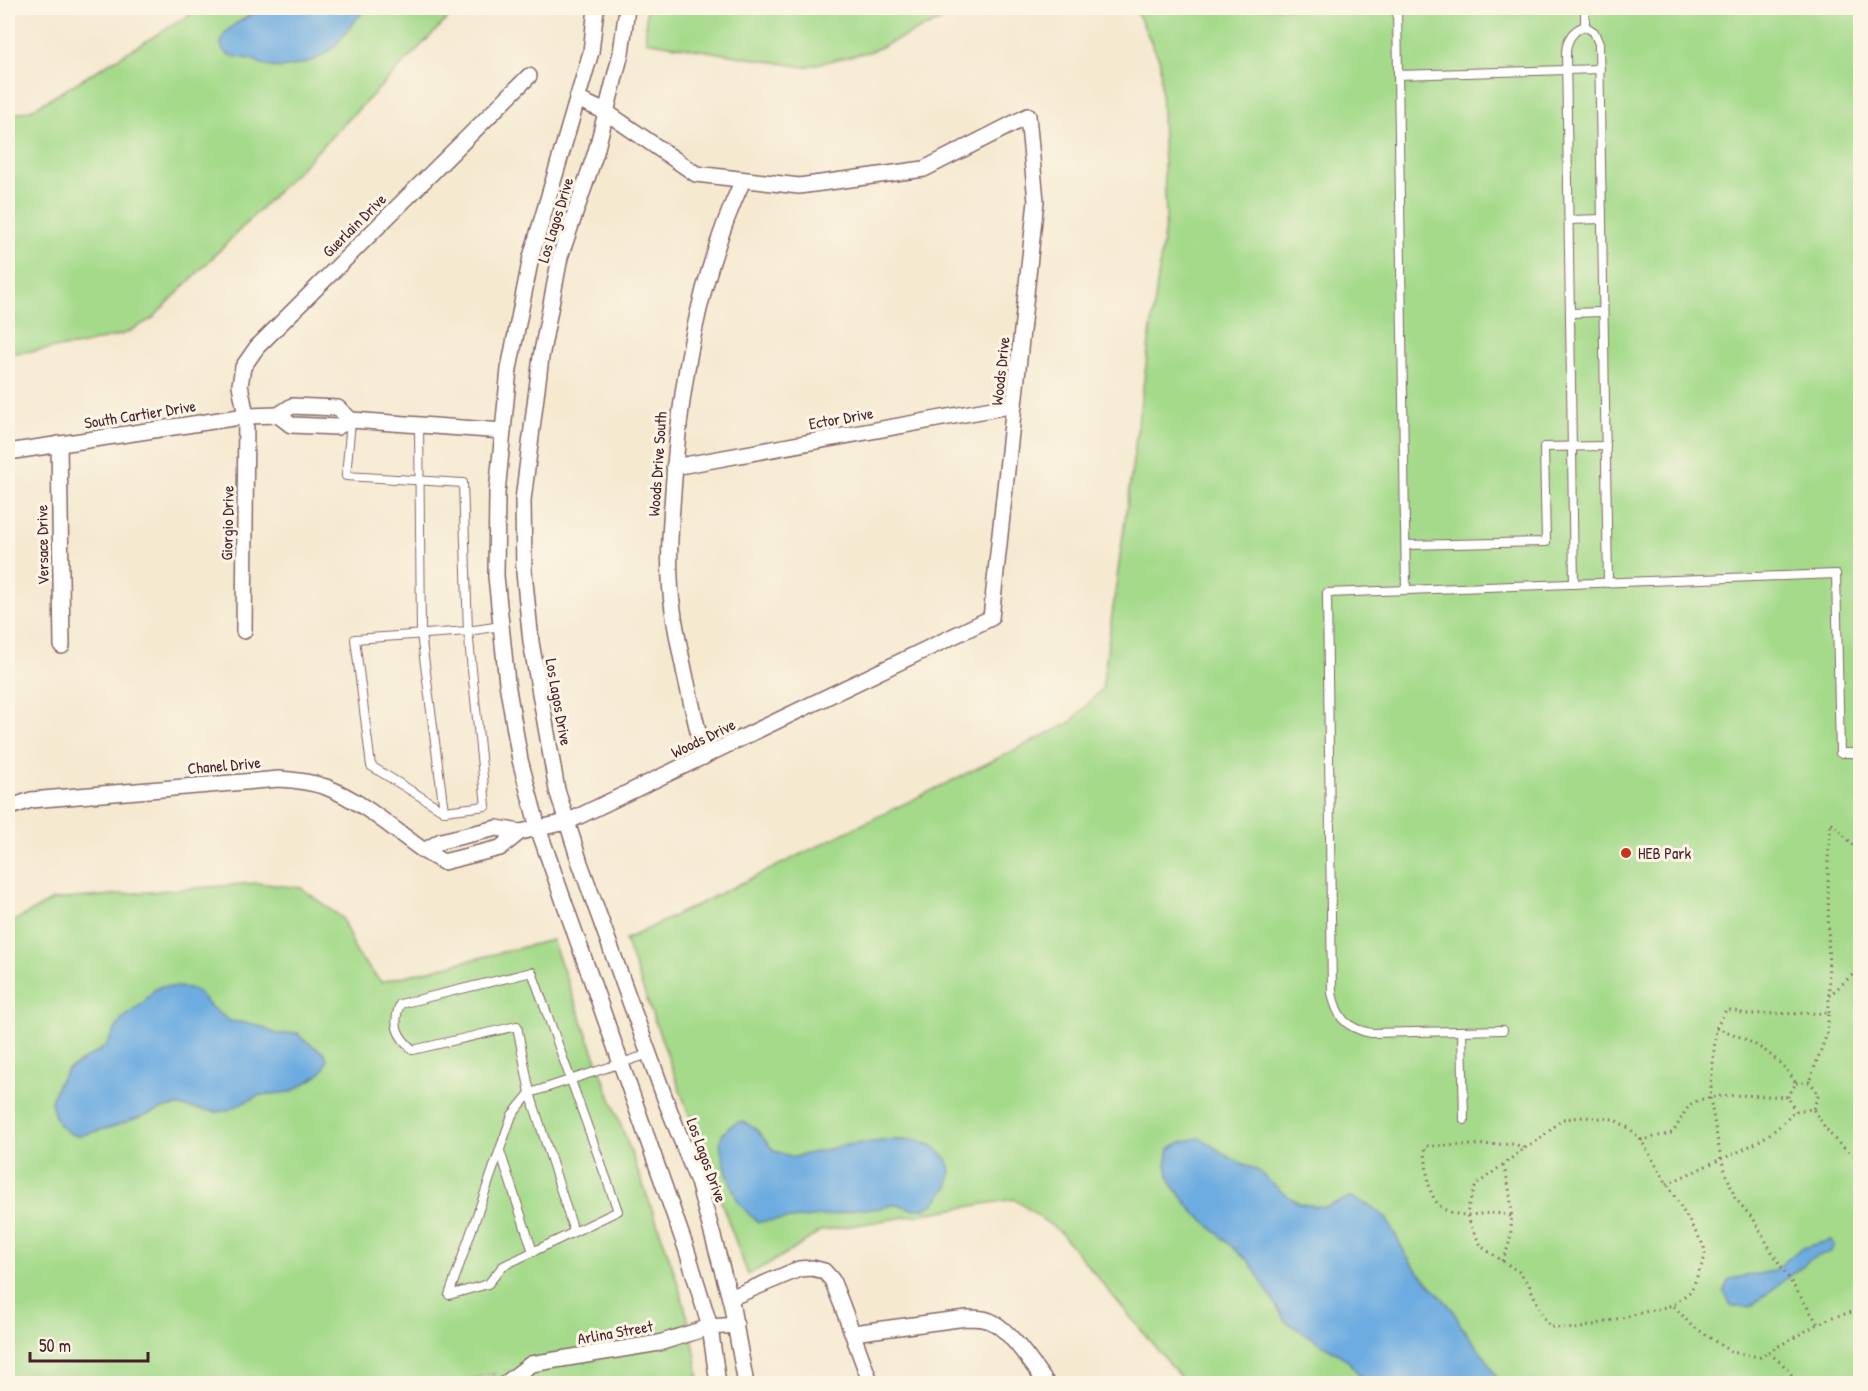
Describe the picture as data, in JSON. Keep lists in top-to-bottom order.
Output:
{
  "streets": {
    "street": [
      "Los Lagos Drive",
      "Guerlain Drive",
      "Woods Drive",
      "South Cartier Drive",
      "Ector Drive",
      "Woods Drive South",
      "Giorgio Drive",
      "Versace Drive",
      "Chanel Drive",
      "Arlina Street"
    ]
  },
  "crossings": [
    ["Los Lagos Drive", "Woods Drive"],
    ["Los Lagos Drive", "South Cartier Drive"],
    ["Los Lagos Drive", "Arlina Street"],
    ["Guerlain Drive", "South Cartier Drive"],
    ["Guerlain Drive", "Giorgio Drive"],
    ["Woods Drive", "Ector Drive"],
    ["Woods Drive", "Woods Drive South"],
    ["Woods Drive", "Chanel Drive"],
    ["South Cartier Drive", "Giorgio Drive"],
    ["South Cartier Drive", "Versace Drive"],
    ["Ector Drive", "Woods Drive South"]
  ],
  "places": ["HEB Park"],
  "scale_bar": "50 m"
}
